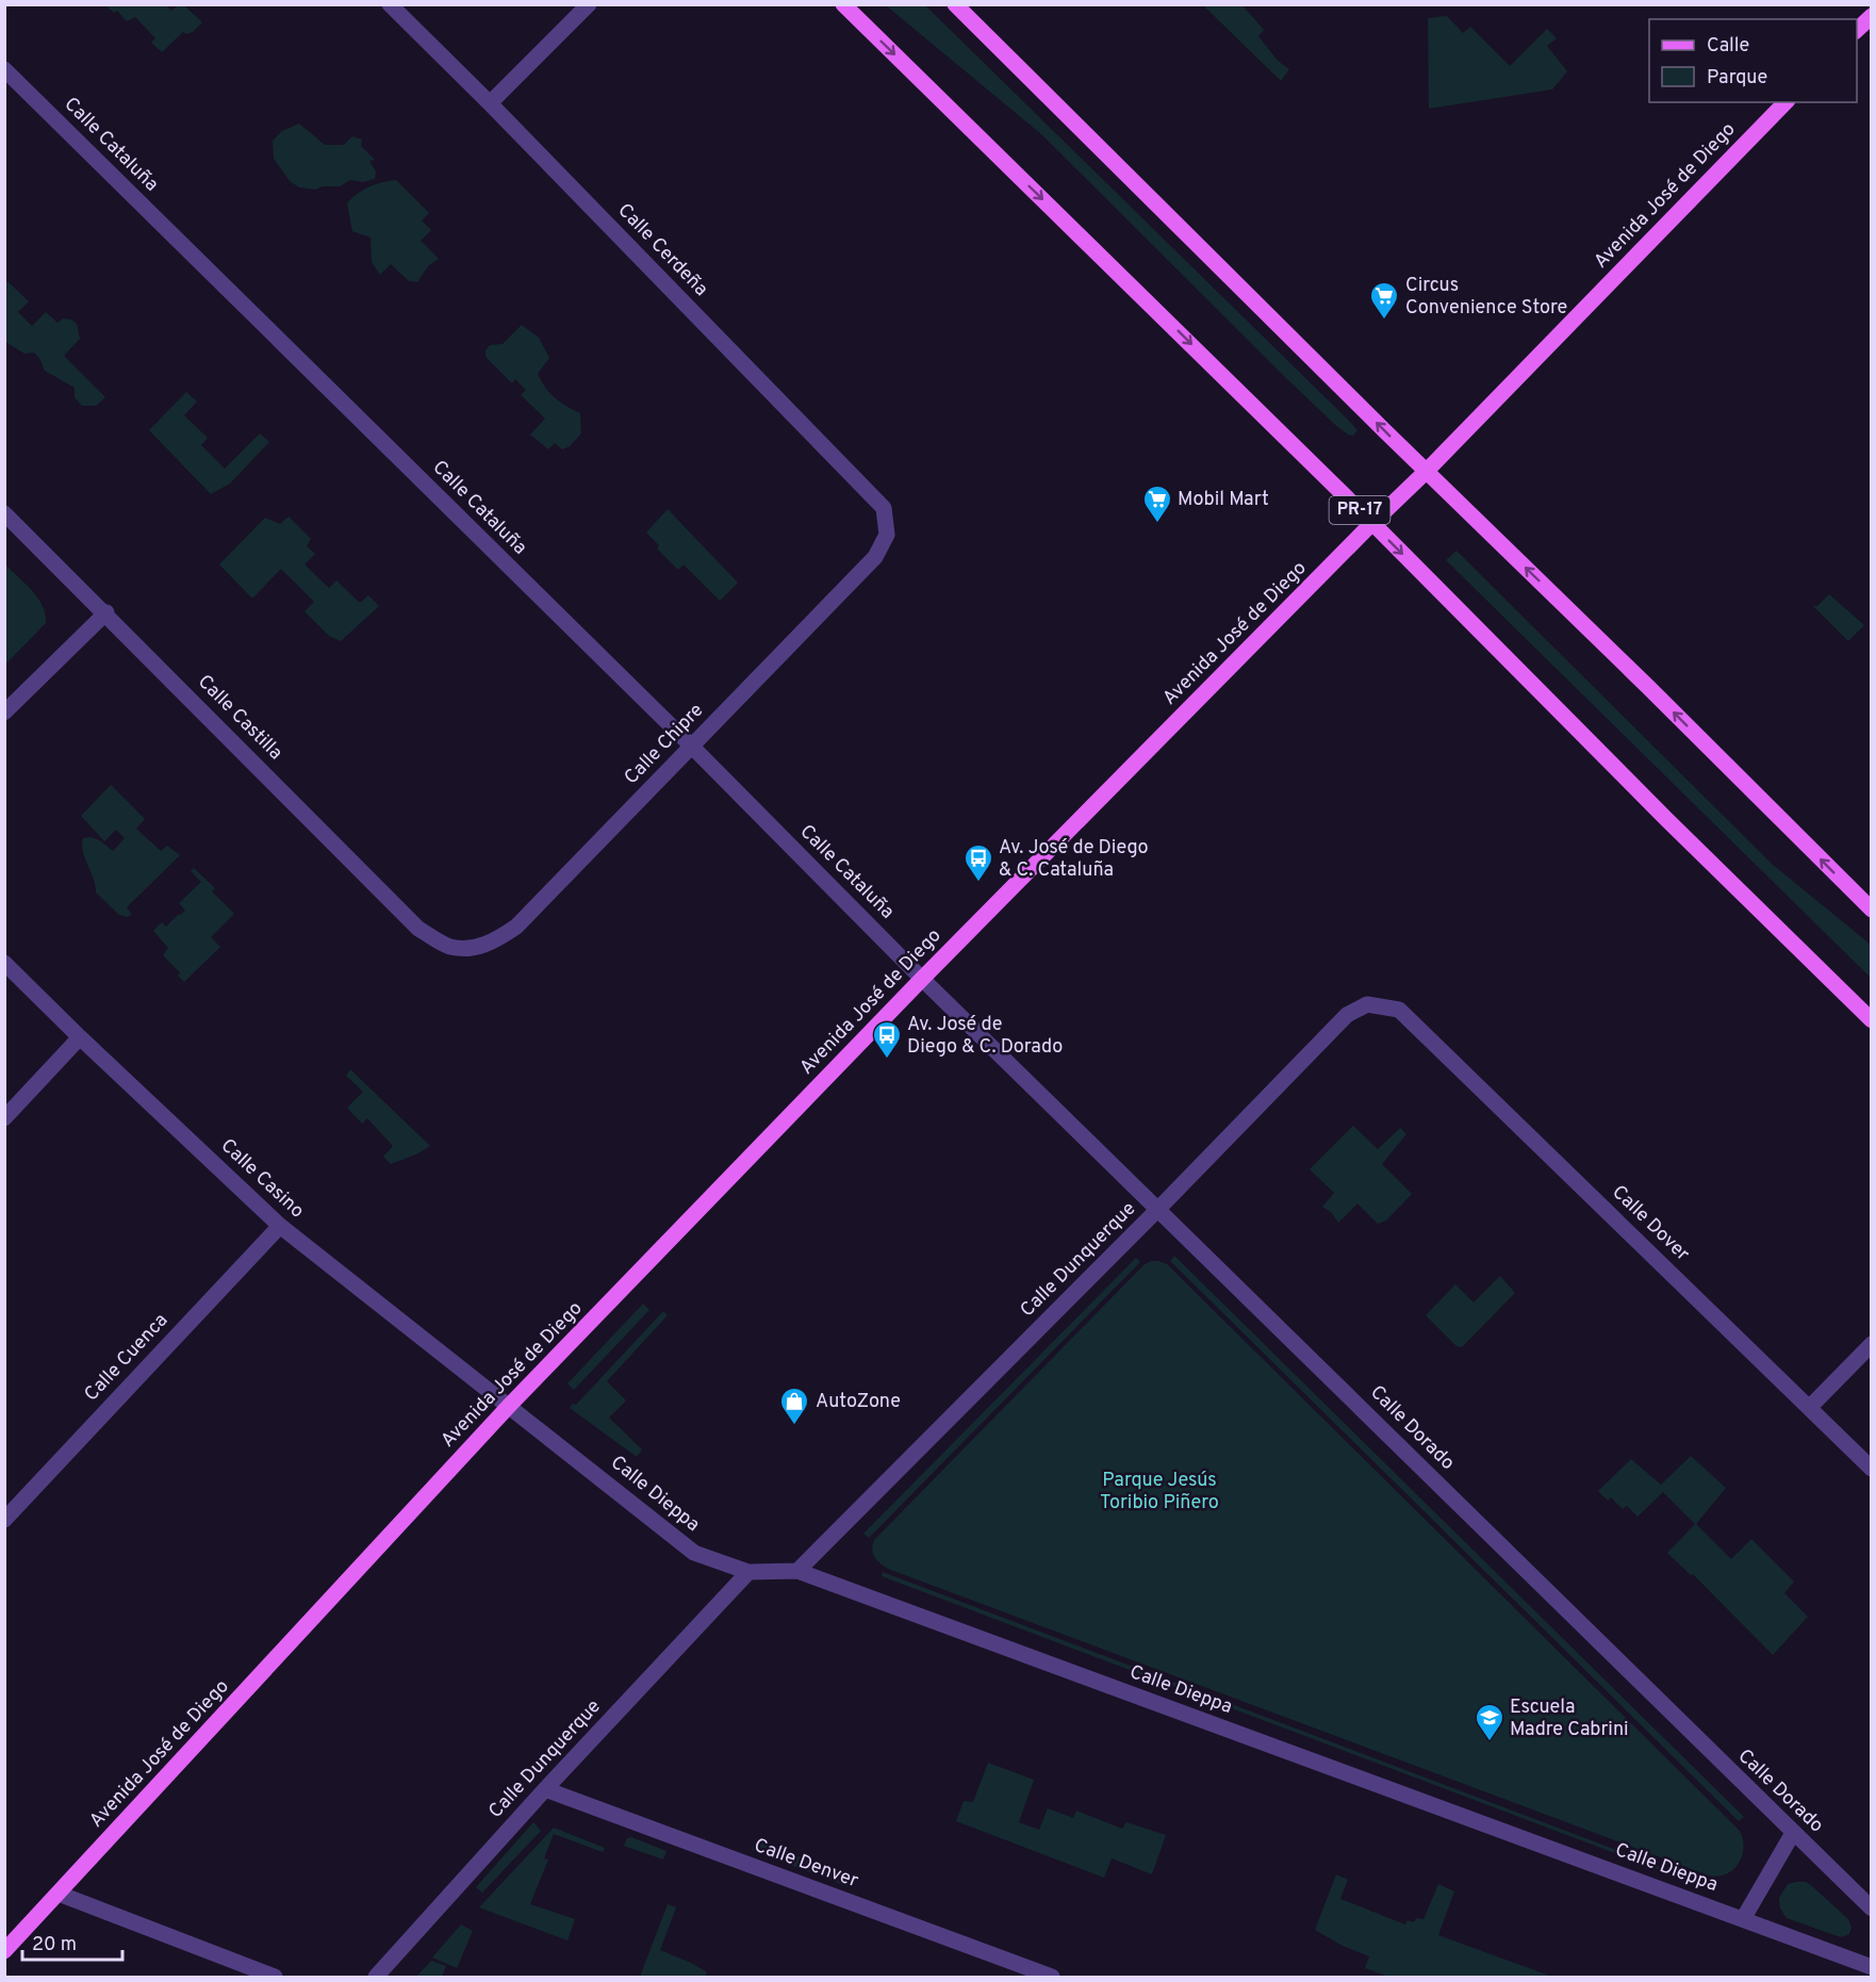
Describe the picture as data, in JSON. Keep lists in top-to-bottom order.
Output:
{
  "streets": {
    "main road": ["Avenida José de Diego", "PR-17"],
    "street": [
      "Calle Cataluña",
      "Calle Cerdeña",
      "Calle Castilla",
      "Calle Chipre",
      "Calle Casino",
      "Calle Dover",
      "Calle Dunquerque",
      "Calle Cuenca",
      "Calle Dorado",
      "Calle Dieppa",
      "Calle Denver"
    ]
  },
  "crossings": [
    ["Calle Cataluña", "Avenida José de Diego"],
    ["Calle Cataluña", "Calle Chipre"],
    ["Calle Cataluña", "Calle Dorado"],
    ["Avenida José de Diego", "PR-17"],
    ["Avenida José de Diego", "Calle Casino"],
    ["Avenida José de Diego", "Calle Dorado"],
    ["Avenida José de Diego", "Calle Dieppa"],
    ["Calle Cerdeña", "Calle Chipre"],
    ["Calle Castilla", "Calle Chipre"],
    ["Calle Casino", "Calle Cuenca"],
    ["Calle Casino", "Calle Dieppa"],
    ["Calle Dover", "Calle Dunquerque"],
    ["Calle Dunquerque", "Calle Dorado"],
    ["Calle Dunquerque", "Calle Dieppa"],
    ["Calle Dunquerque", "Calle Denver"]
  ],
  "parks": ["Parque Jesús Toribio Piñero"],
  "places": {
    "supermarket": ["Circus Convenience Store", "Mobil Mart"],
    "bus stop": ["Av. José de Diego & C. Cataluña", "Av. José de Diego & C. Dorado"],
    "shop": ["AutoZone"],
    "school or university": ["Escuela Madre Cabrini"]
  },
  "legend": ["Calle", "Parque"],
  "scale_bar": "20 m"
}
